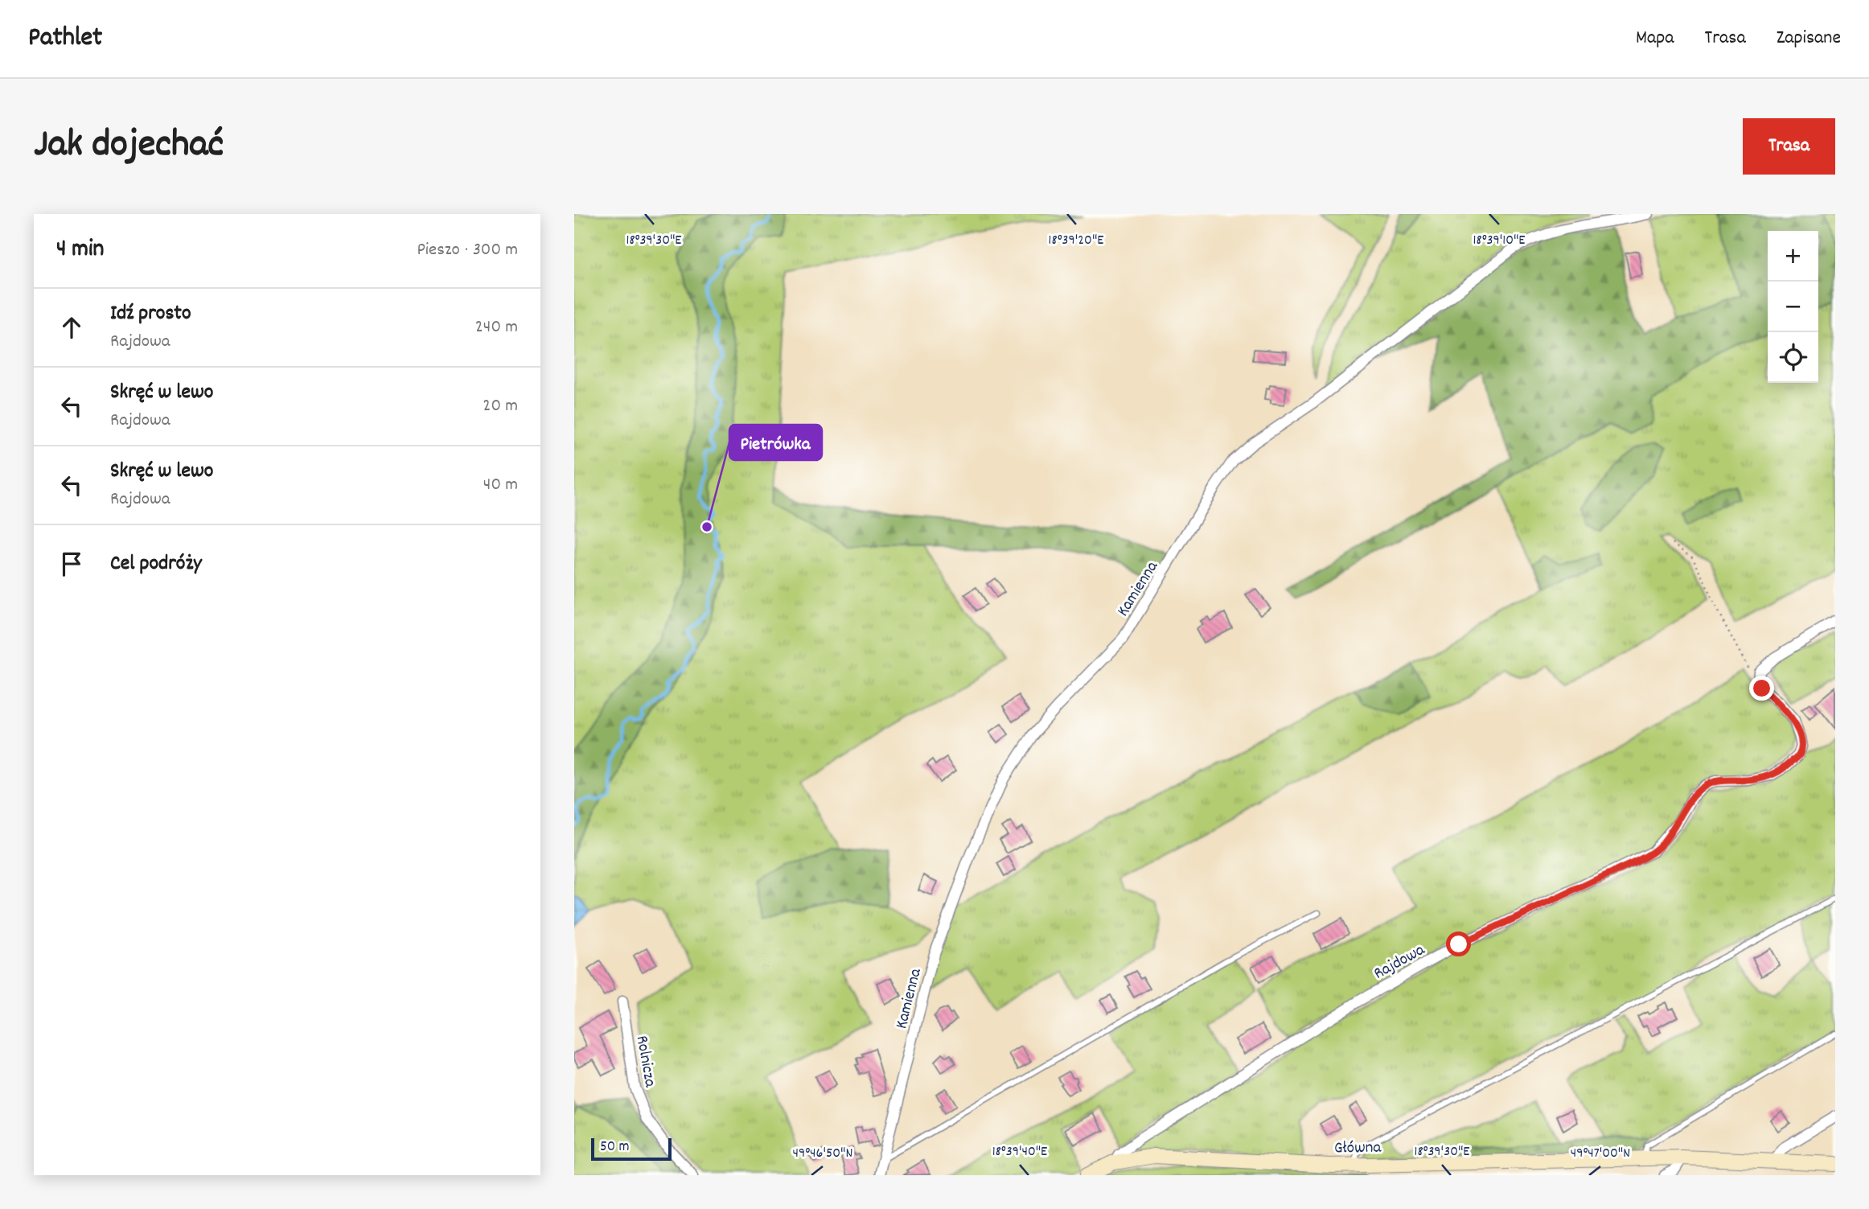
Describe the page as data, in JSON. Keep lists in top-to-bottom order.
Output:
{
  "streets": {
    "street": [
      "Kamienna",
      "Rajdowa",
      "Rolnicza",
      "Główna"
    ]
  },
  "crossings": [
    ["Rajdowa", "Główna"]
  ],
  "places": ["Pietrówka"],
  "scale_bar": "50 m",
  "page": {
    "header": "Pathlet",
    "nav": ["Mapa", "Trasa", "Zapisane"],
    "title": "Jak dojechać",
    "buttons": "Trasa",
    "heading": ["4 min", "Pieszo · 300 m"],
    "map_buttons": ["+", "−"],
    "list": [
      ["Idź prosto", "Rajdowa", "240 m"],
      ["Skręć w lewo", "Rajdowa", "20 m"],
      ["Skręć w lewo", "Rajdowa", "40 m"],
      "Cel podróży"
    ],
    "scale": "50 m"
  },
  "coordinates": [
    "18°39'30\"E",
    "18°39'20\"E",
    "18°39'10\"E",
    "18°39'40\"E",
    "49°46'50\"N",
    "49°47'00\"N"
  ]
}
